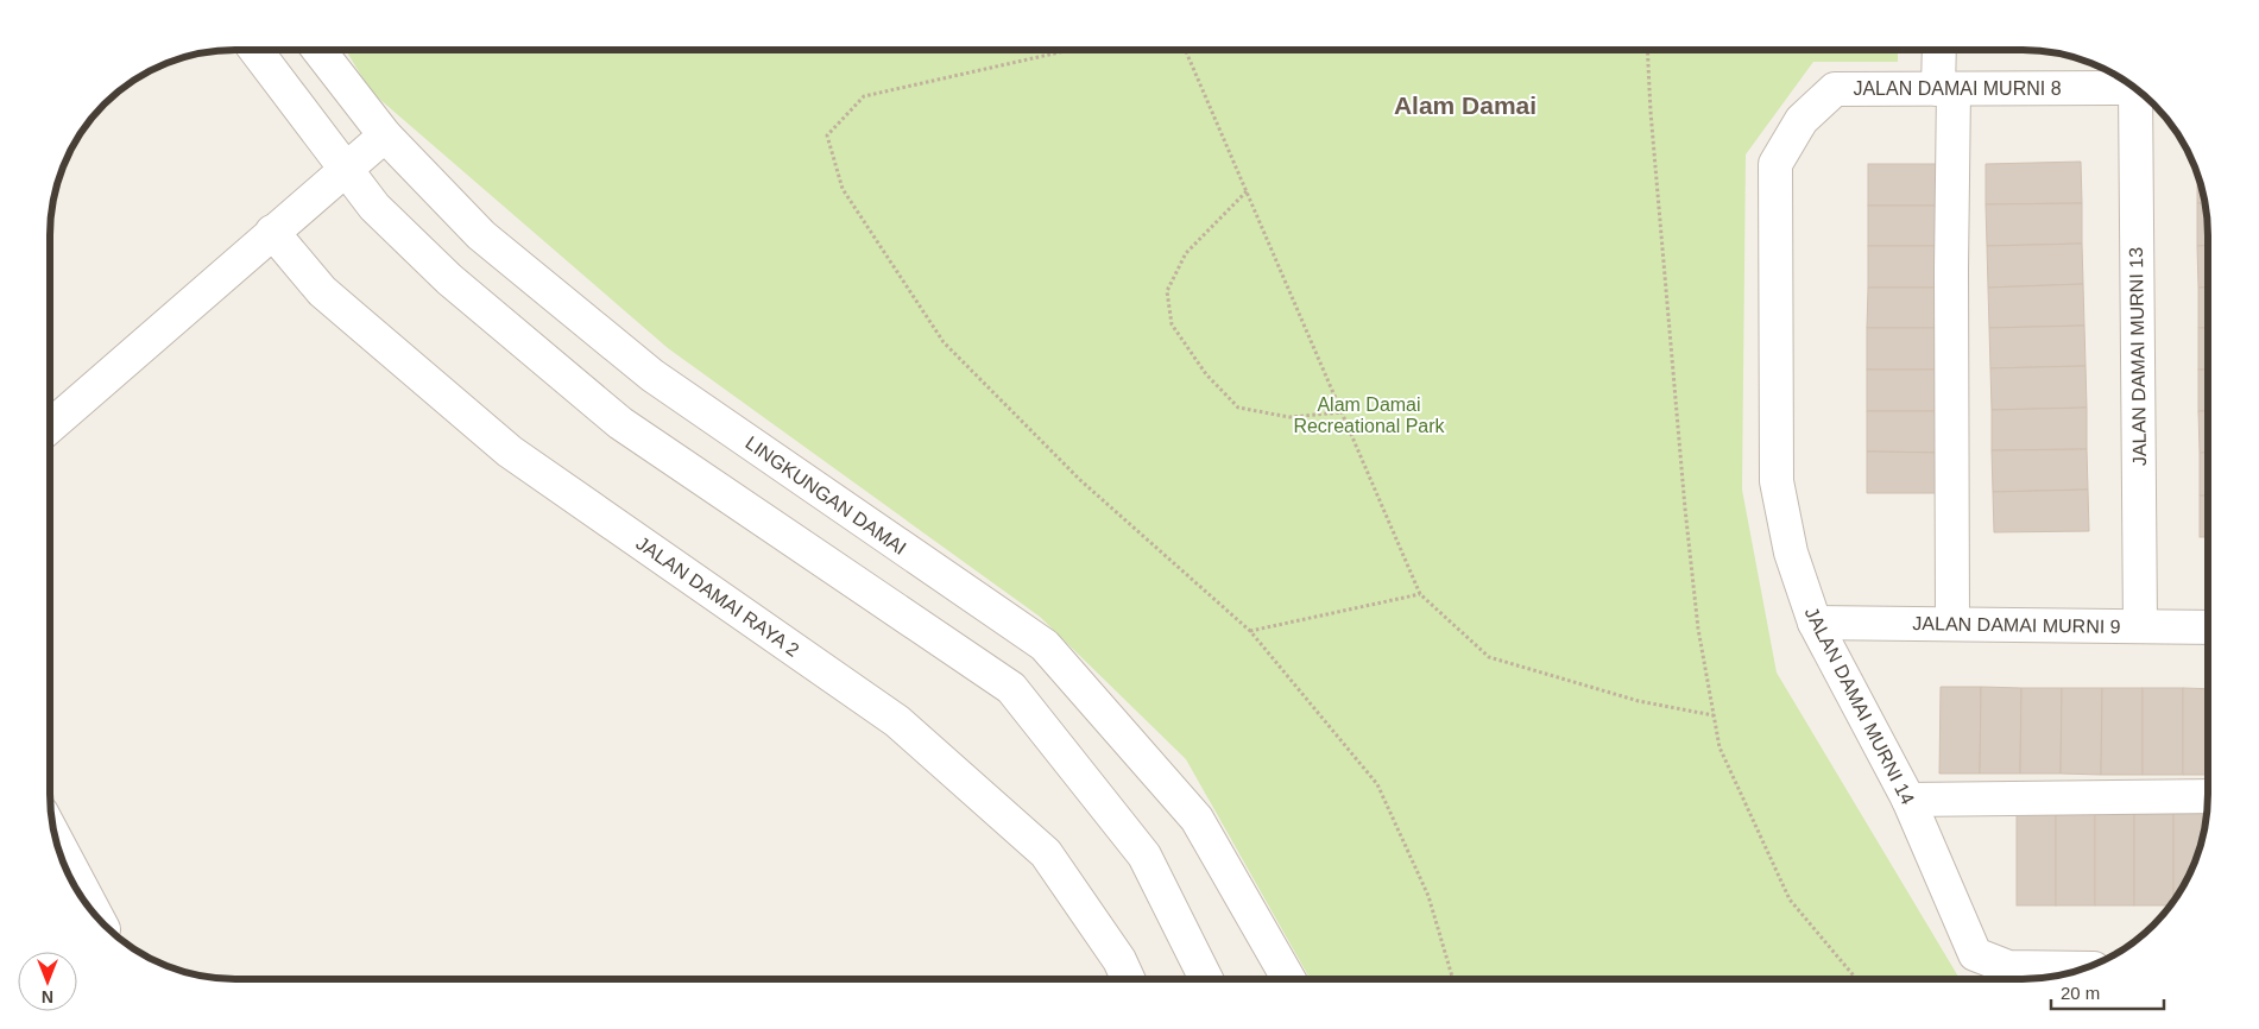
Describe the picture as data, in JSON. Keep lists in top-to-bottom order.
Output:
{
  "streets": {
    "street": [
      "JALAN DAMAI MURNI 8",
      "JALAN DAMAI MURNI 13",
      "LINGKUNGAN DAMAI",
      "JALAN DAMAI RAYA 2",
      "JALAN DAMAI MURNI 9",
      "JALAN DAMAI MURNI 14"
    ]
  },
  "crossings": [
    ["JALAN DAMAI MURNI 8", "JALAN DAMAI MURNI 14"],
    ["JALAN DAMAI MURNI 13", "JALAN DAMAI MURNI 9"],
    ["JALAN DAMAI MURNI 9", "JALAN DAMAI MURNI 14"]
  ],
  "districts": ["Alam Damai"],
  "parks": ["Alam Damai Recreational Park"],
  "scale_bar": "20 m",
  "north": "bottom"
}
